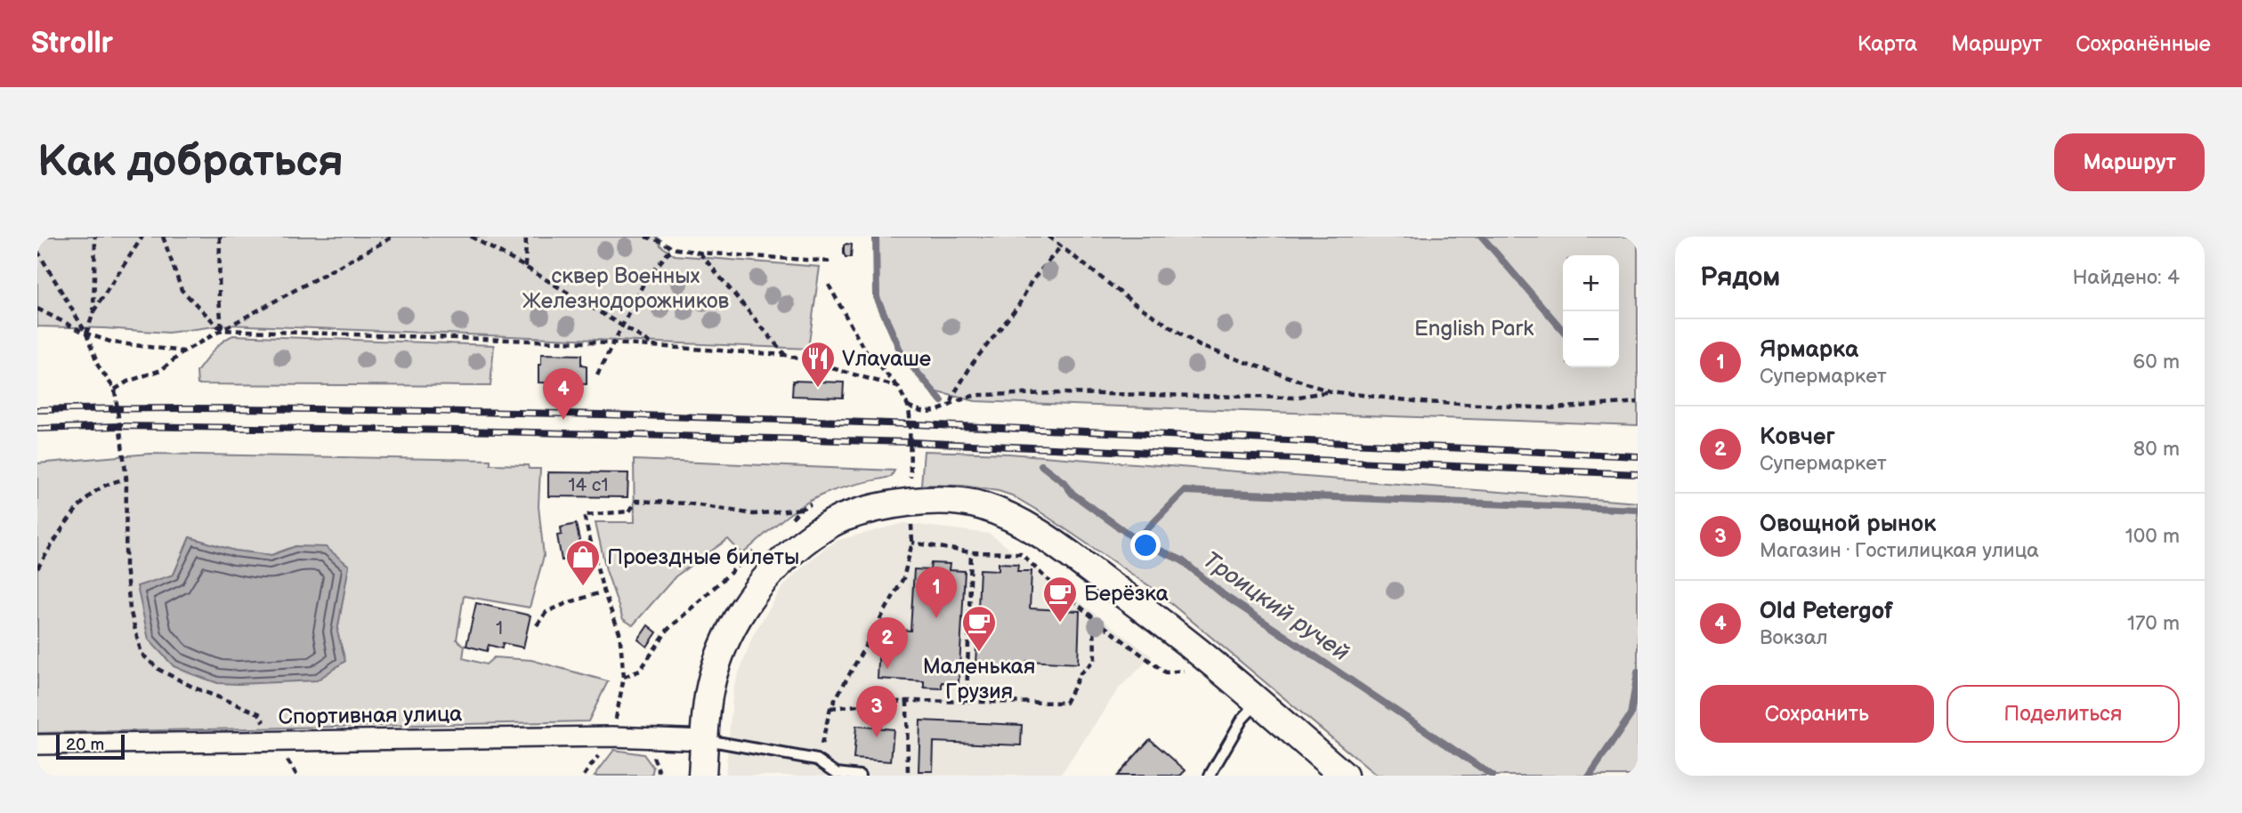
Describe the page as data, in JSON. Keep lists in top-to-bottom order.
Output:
{
  "streets": {
    "street": ["Спортивная улица"]
  },
  "water": ["Троицкий ручей"],
  "parks": ["сквер Военных Железнодорожников", "English Park"],
  "places": {
    "restaurant": ["Vлаvаше"],
    "shop": ["Проездные билеты"],
    "cafe": ["Берёзка", "Маленькая Грузия"]
  },
  "house_numbers": ["14 с1", "1"],
  "scale_bar": "20 m",
  "page": {
    "header": "Strollr",
    "nav": ["Карта", "Маршрут", "Сохранённые"],
    "buttons": [
      "Маршрут",
      ["Сохранить", "Поделиться"]
    ],
    "title": "Как добраться",
    "heading": ["Рядом", "Найдено: 4"],
    "map_buttons": ["+", "−"],
    "list": [
      {
        "mark": "1",
        "name": "Ярмарка",
        "note": "Супермаркет",
        "value": "60 m"
      },
      {
        "mark": "2",
        "name": "Ковчег",
        "note": "Супермаркет",
        "value": "80 m"
      },
      {
        "mark": "3",
        "name": "Овощной рынок",
        "note": "Магазин · Гостилицкая улица",
        "value": "100 m"
      },
      {
        "mark": "4",
        "name": "Old Petergof",
        "note": "Вокзал",
        "value": "170 m"
      }
    ],
    "pins": [
      "4",
      "1",
      "2",
      "3"
    ],
    "scale": "20 m"
  }
}
